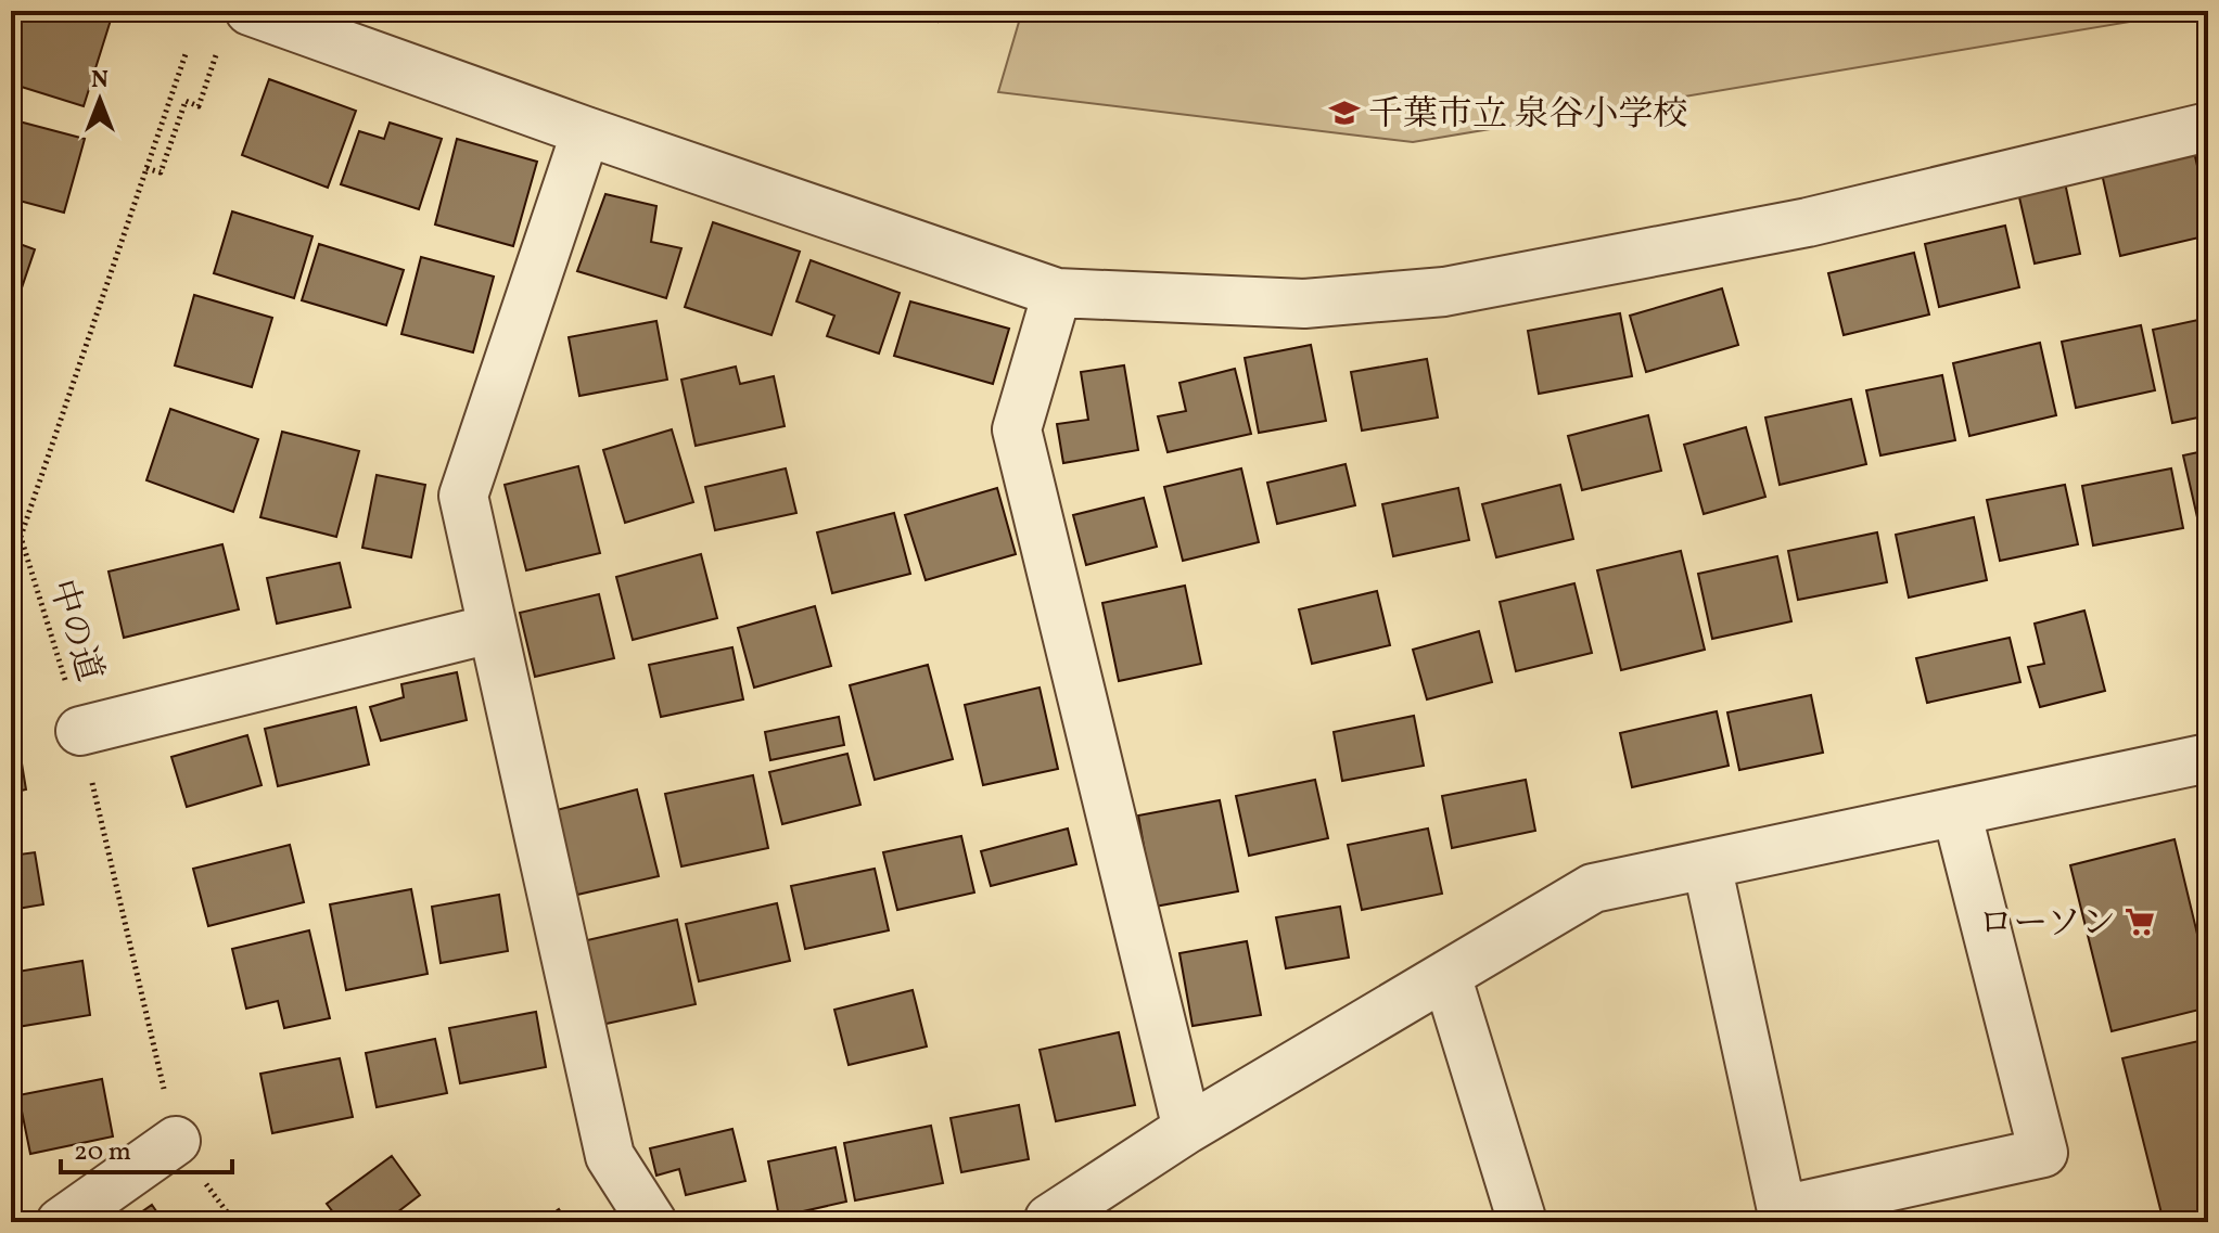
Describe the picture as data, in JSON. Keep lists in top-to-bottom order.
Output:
{
  "streets": {
    "path": ["中の道"]
  },
  "places": {
    "school or university": ["千葉市立 泉谷小学校"],
    "supermarket": ["ローソン"]
  },
  "scale_bar": "20 m",
  "north": "top"
}
